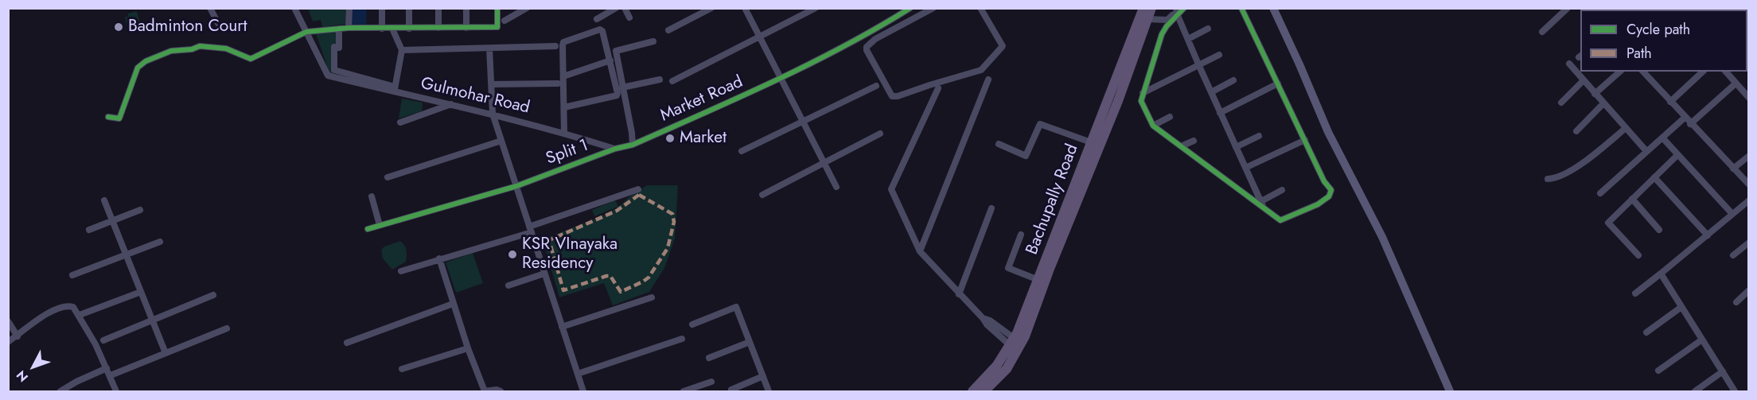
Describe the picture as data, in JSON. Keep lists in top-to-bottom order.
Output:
{
  "streets": {
    "main road": ["Bachupally Road"],
    "street": ["Gulmohar Road", "Market Road", "Split 1"]
  },
  "crossings": [
    ["Gulmohar Road", "Split 1"],
    ["Market Road", "Split 1"]
  ],
  "places": ["Badminton Court", "Market", "KSR VInayaka Residency"],
  "legend": ["Cycle path", "Path"],
  "north": "bottom left"
}
